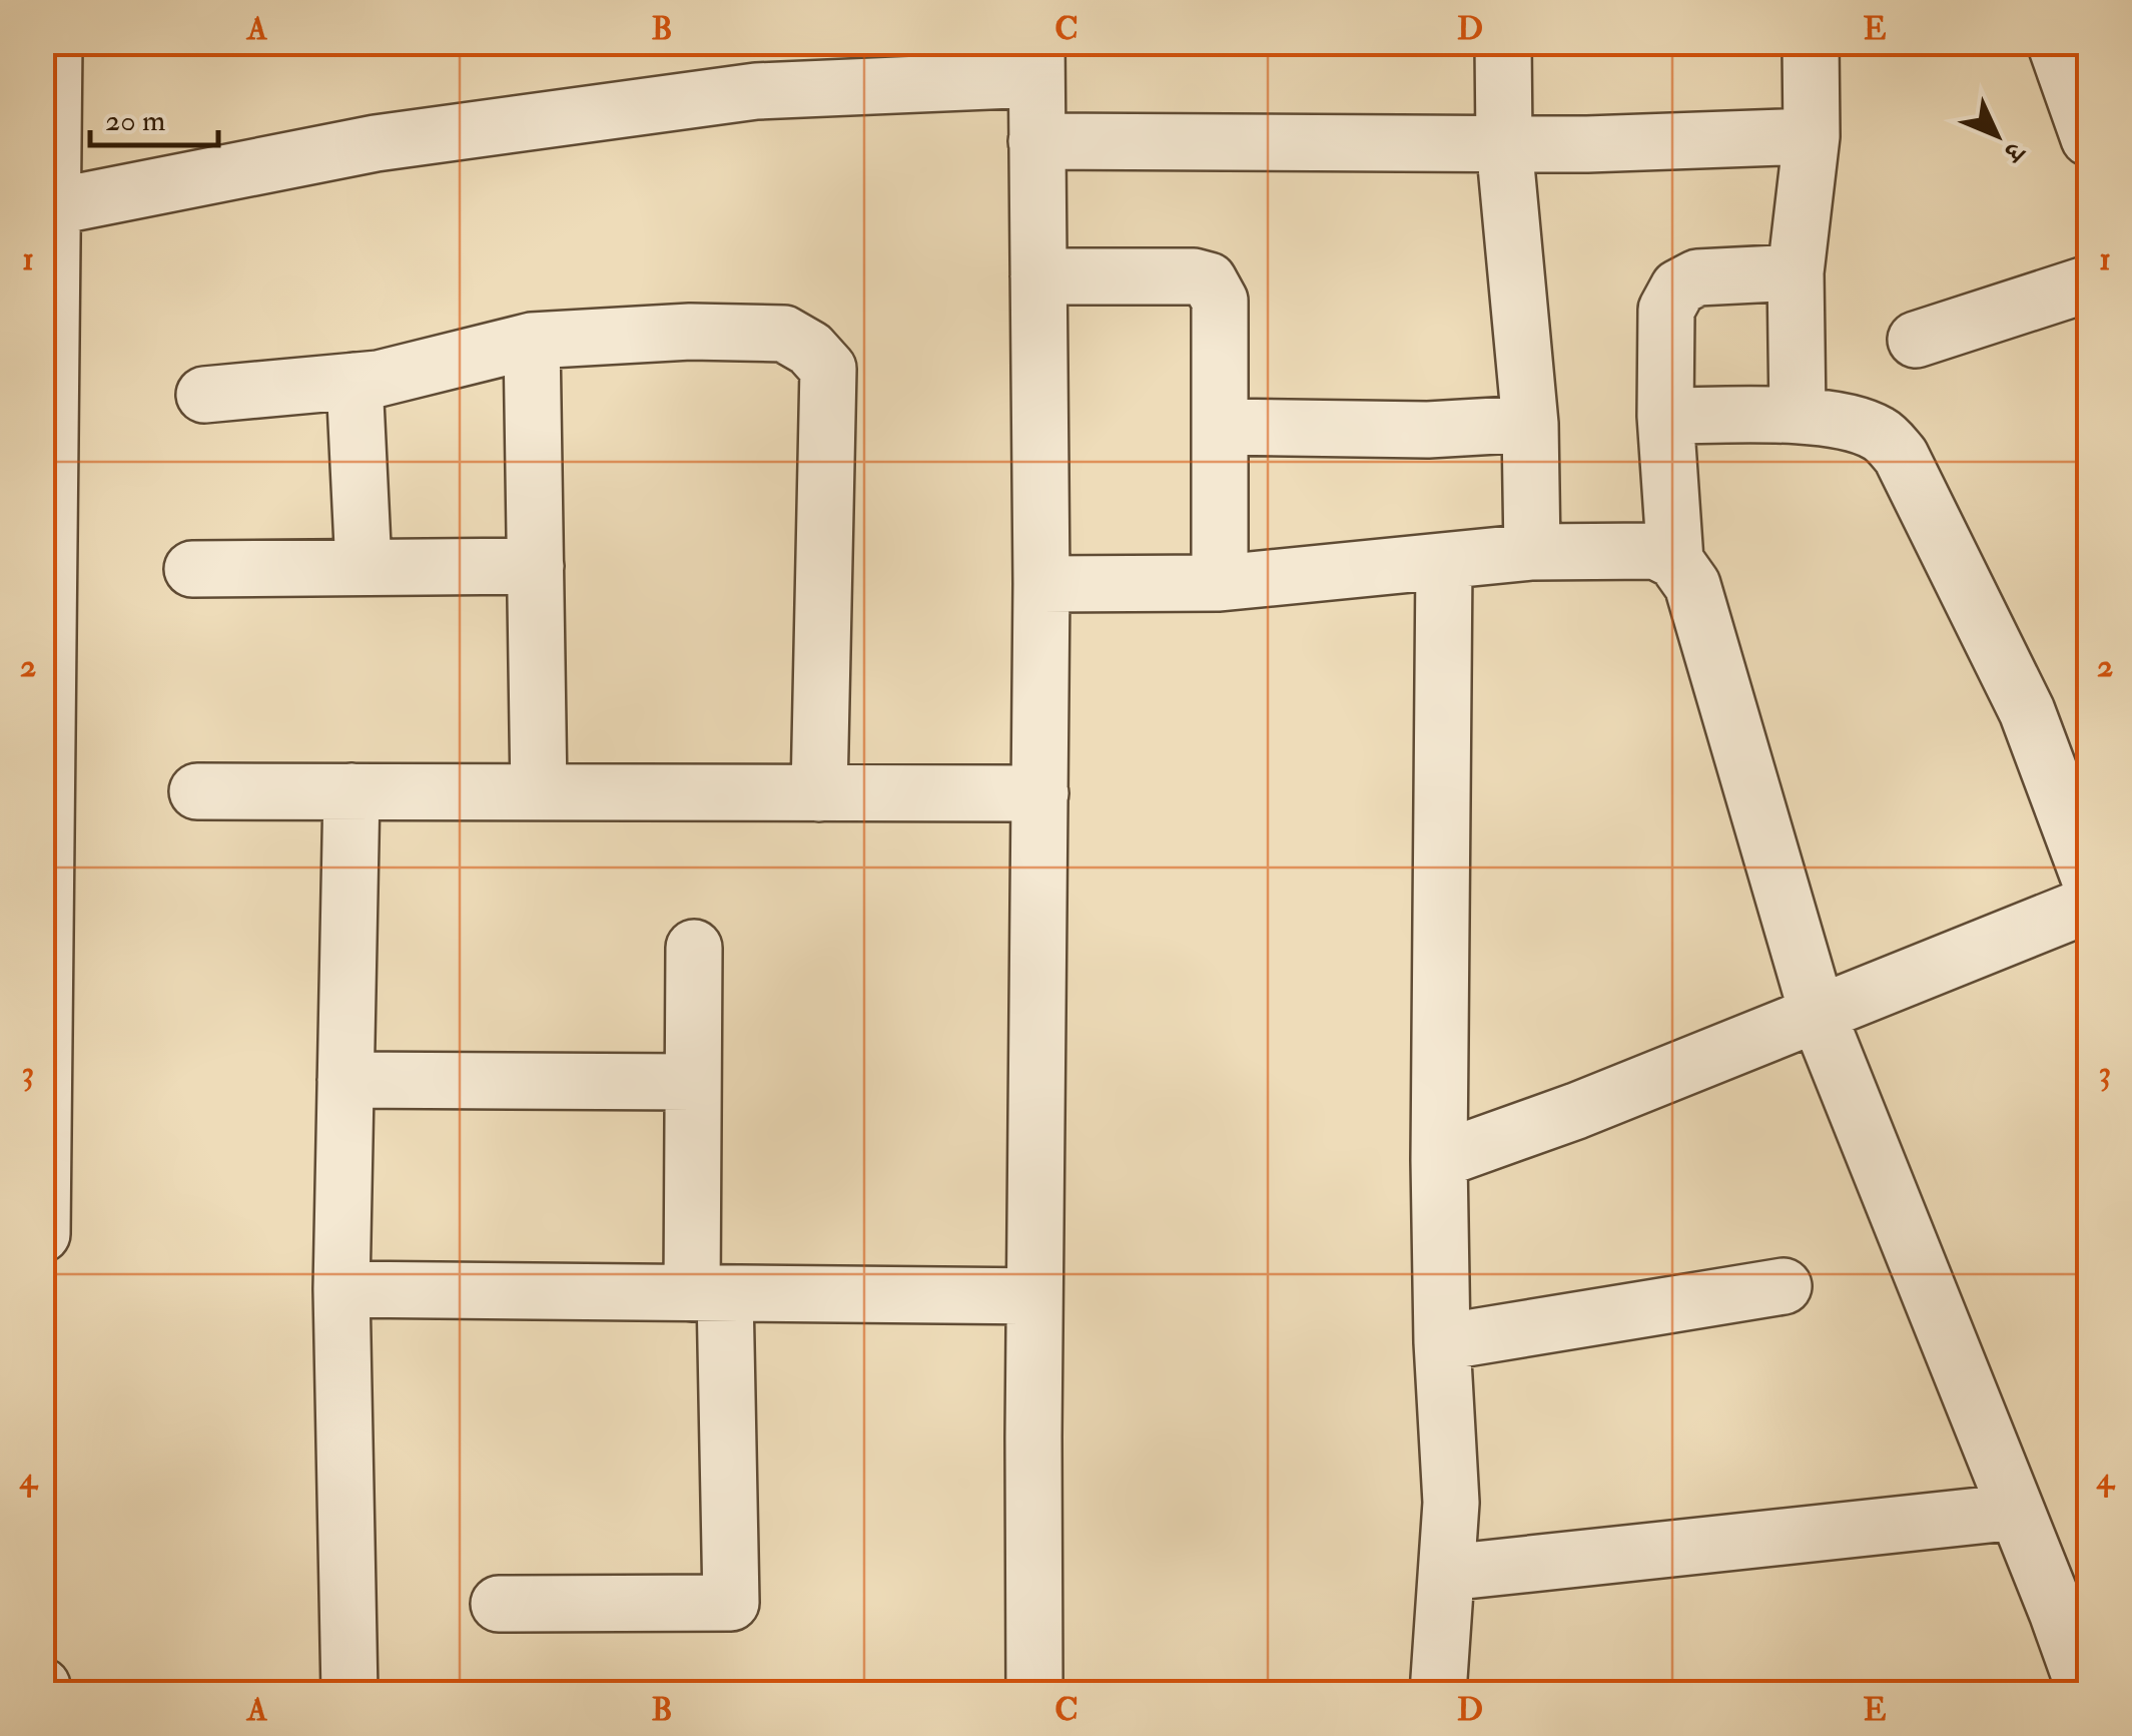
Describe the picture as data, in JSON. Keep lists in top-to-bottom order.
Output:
{
  "scale_bar": "20 m",
  "north": "bottom right",
  "grid": {
    "columns": [
      "A",
      "B",
      "C",
      "D",
      "E"
    ],
    "rows": [
      "1",
      "2",
      "3",
      "4"
    ]
  }
}
